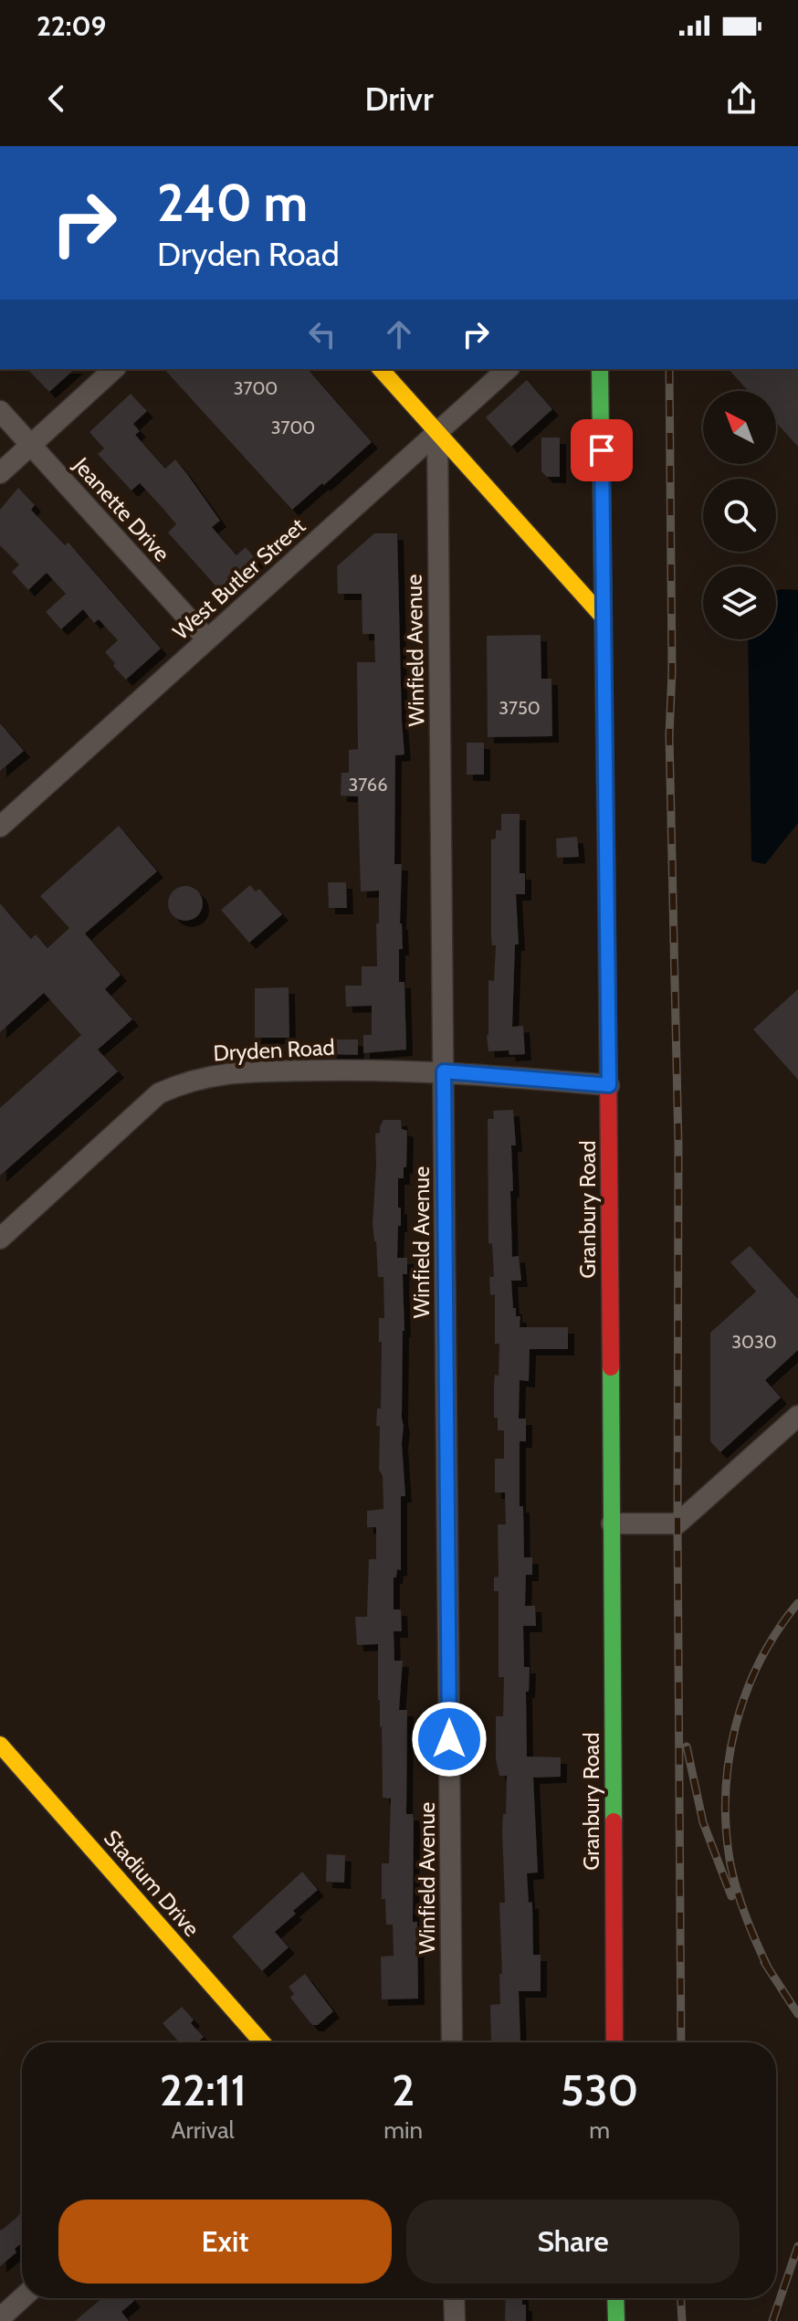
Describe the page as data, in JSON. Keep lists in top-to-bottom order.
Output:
{
  "streets": {
    "street": [
      "Jeanette Drive",
      "West Butler Street",
      "Winfield Avenue",
      "Dryden Road",
      "Granbury Road",
      "Stadium Drive"
    ]
  },
  "crossings": [
    ["Jeanette Drive", "West Butler Street"],
    ["West Butler Street", "Winfield Avenue"],
    ["Winfield Avenue", "Dryden Road"],
    ["Dryden Road", "Granbury Road"]
  ],
  "house_numbers": [
    "3700",
    "3700",
    "3750",
    "3766",
    "3030"
  ],
  "north": "top left",
  "page": {
    "status": "22:09",
    "header": "Drivr",
    "turn": ["240 m", "Dryden Road"],
    "eta": [
      "22:11",
      "Arrival",
      "2",
      "min",
      "530",
      "m"
    ],
    "buttons": ["Exit", "Share"]
  }
}
